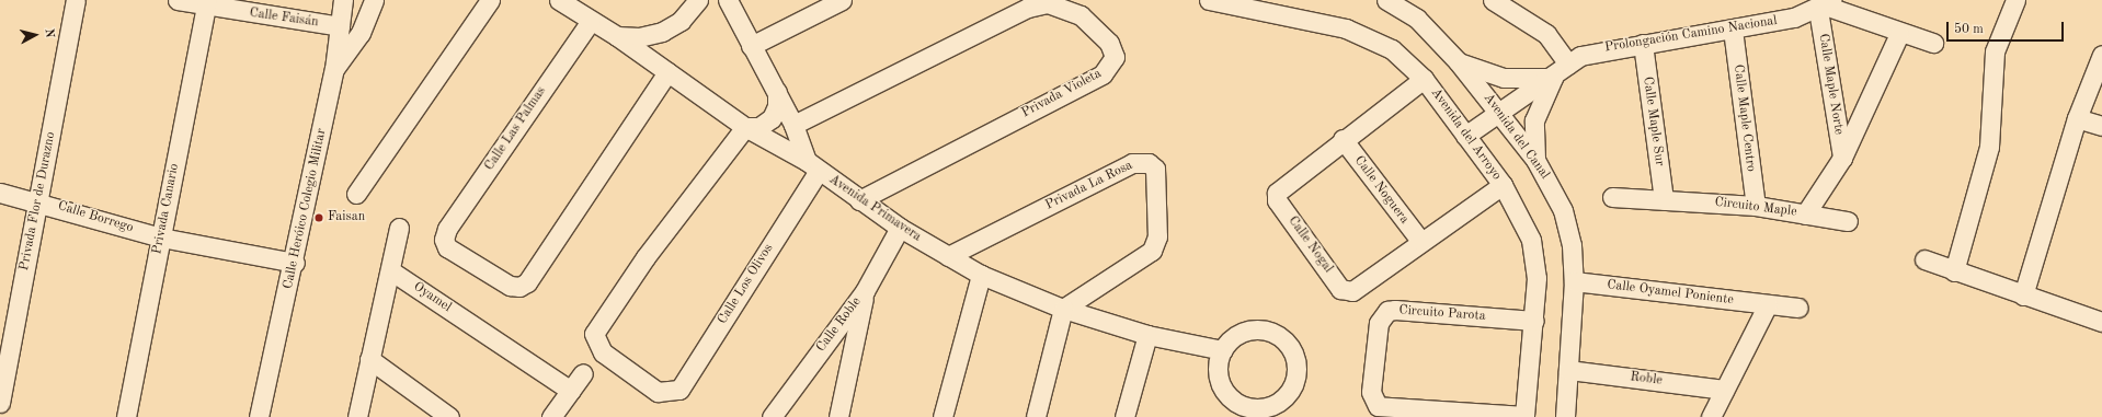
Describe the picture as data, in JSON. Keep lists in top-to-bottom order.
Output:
{
  "streets": {
    "street": [
      "Calle Faisán",
      "Prolongación Camino Nacional",
      "Calle Maple Norte",
      "Privada Violeta",
      "Calle Maple Centro",
      "Calle Maple Sur",
      "Calle Las Palmas",
      "Avenida del Arroyo",
      "Avenida del Canal",
      "Privada La Rosa",
      "Calle Noguera",
      "Privada Flor de Durazno",
      "Circuito Maple",
      "Privada Canario",
      "Calle Heróico Colegio Militar",
      "Avenida Primavera",
      "Calle Borrego",
      "Calle Nogal",
      "Calle Los Olivos",
      "Calle Oyamel Poniente",
      "Oyamel",
      "Circuito Parota",
      "Calle Roble",
      "Roble"
    ]
  },
  "crossings": [
    ["Calle Faisán", "Privada Canario"],
    ["Calle Faisán", "Calle Heróico Colegio Militar"],
    ["Prolongación Camino Nacional", "Calle Maple Norte"],
    ["Prolongación Camino Nacional", "Calle Maple Centro"],
    ["Prolongación Camino Nacional", "Calle Maple Sur"],
    ["Prolongación Camino Nacional", "Avenida del Arroyo"],
    ["Prolongación Camino Nacional", "Avenida del Canal"],
    ["Calle Maple Norte", "Circuito Maple"],
    ["Privada Violeta", "Avenida Primavera"],
    ["Calle Maple Centro", "Circuito Maple"],
    ["Calle Maple Sur", "Circuito Maple"],
    ["Calle Las Palmas", "Avenida Primavera"],
    ["Avenida del Arroyo", "Calle Nogal"],
    ["Avenida del Arroyo", "Circuito Parota"],
    ["Avenida del Canal", "Calle Oyamel Poniente"],
    ["Avenida del Canal", "Roble"],
    ["Privada La Rosa", "Avenida Primavera"],
    ["Calle Noguera", "Calle Nogal"],
    ["Privada Flor de Durazno", "Calle Borrego"],
    ["Privada Canario", "Calle Borrego"],
    ["Calle Heróico Colegio Militar", "Calle Borrego"],
    ["Avenida Primavera", "Calle Los Olivos"],
    ["Avenida Primavera", "Calle Roble"]
  ],
  "places": ["Faisan"],
  "scale_bar": "50 m",
  "north": "right"
}
